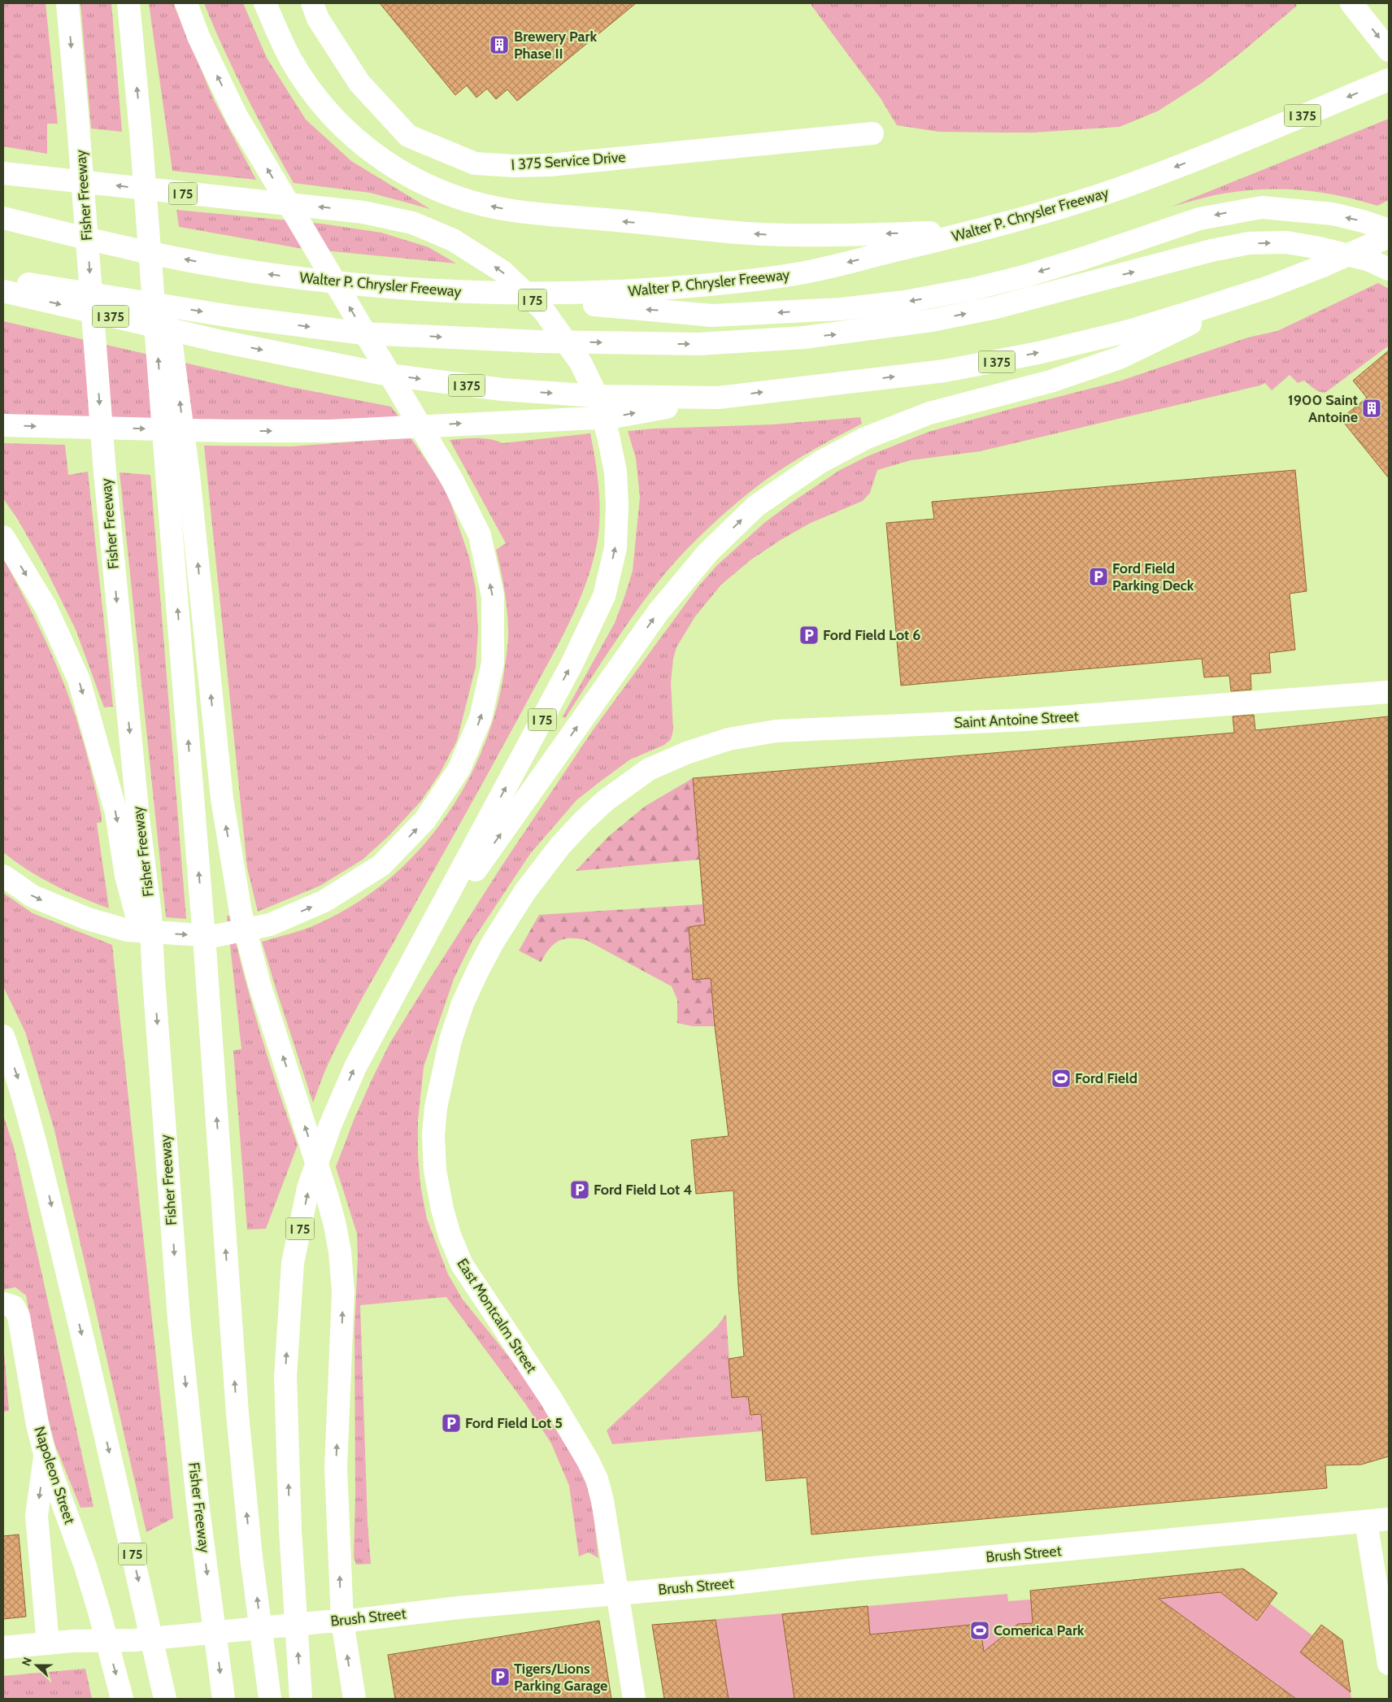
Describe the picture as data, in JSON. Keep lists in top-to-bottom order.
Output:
{
  "streets": {
    "main road": [
      "I 375",
      "I 375 Service Drive",
      "I 75",
      "Fisher Freeway",
      "Walter P. Chrysler Freeway",
      "Saint Antoine Street",
      "East Montcalm Street",
      "Napoleon Street",
      "Brush Street"
    ]
  },
  "crossings": [
    ["Saint Antoine Street", "East Montcalm Street"],
    ["East Montcalm Street", "Brush Street"],
    ["Napoleon Street", "Brush Street"]
  ],
  "places": {
    "building": ["Brewery Park Phase II", "1900 Saint Antoine"],
    "parking": [
      "Ford Field Parking Deck",
      "Ford Field Lot 6",
      "Ford Field Lot 4",
      "Ford Field Lot 5",
      "Tigers/Lions Parking Garage"
    ],
    "sports": ["Ford Field", "Comerica Park"]
  },
  "north": "left"
}
